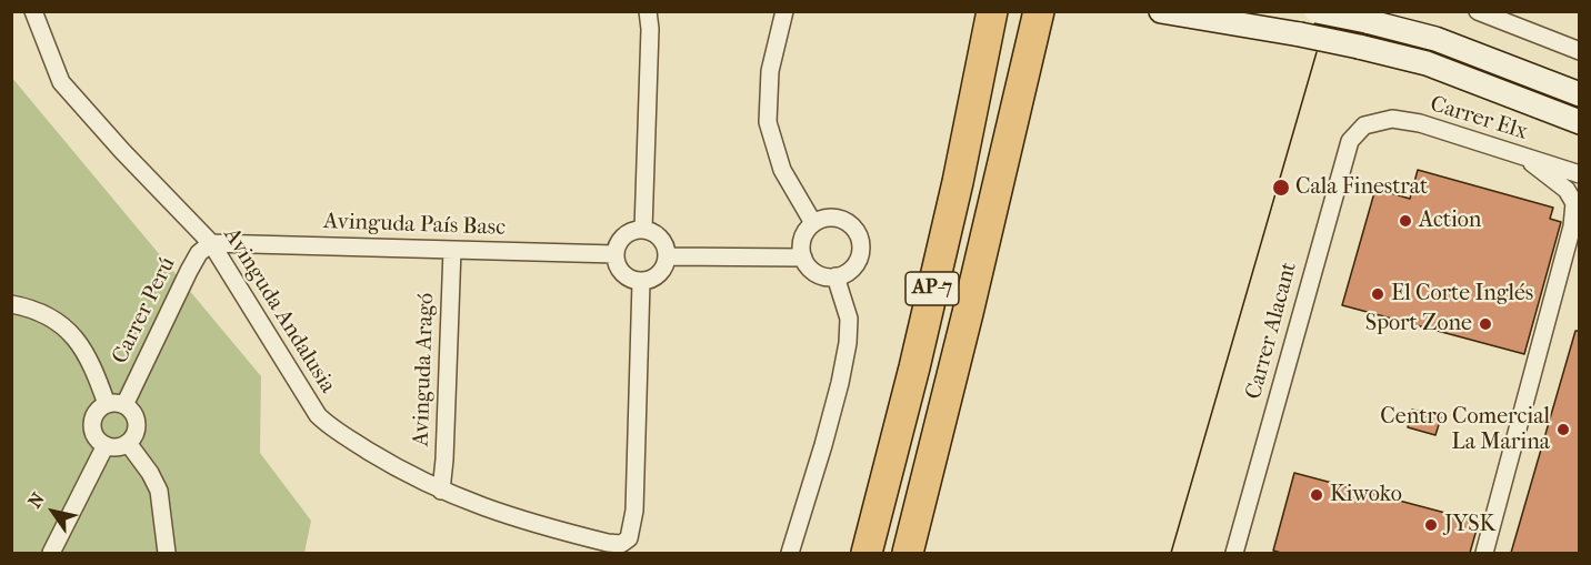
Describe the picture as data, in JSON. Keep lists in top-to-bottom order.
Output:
{
  "streets": {
    "highway": ["AP-7"],
    "street": [
      "Carrer Elx",
      "Avinguda País Basc",
      "Carrer Perú",
      "Avinguda Andalusia",
      "Carrer Alacant",
      "Avinguda Aragó"
    ]
  },
  "crossings": [
    ["Carrer Elx", "Carrer Alacant"],
    ["Avinguda País Basc", "Carrer Perú"],
    ["Avinguda País Basc", "Avinguda Andalusia"],
    ["Avinguda País Basc", "Avinguda Aragó"],
    ["Carrer Perú", "Avinguda Andalusia"],
    ["Avinguda Andalusia", "Avinguda Aragó"]
  ],
  "places": [
    "Cala Finestrat",
    "Action",
    "El Corte Inglés",
    "Sport Zone",
    "Centro Comercial La Marina",
    "Kiwoko",
    "JYSK"
  ],
  "north": "top left"
}
